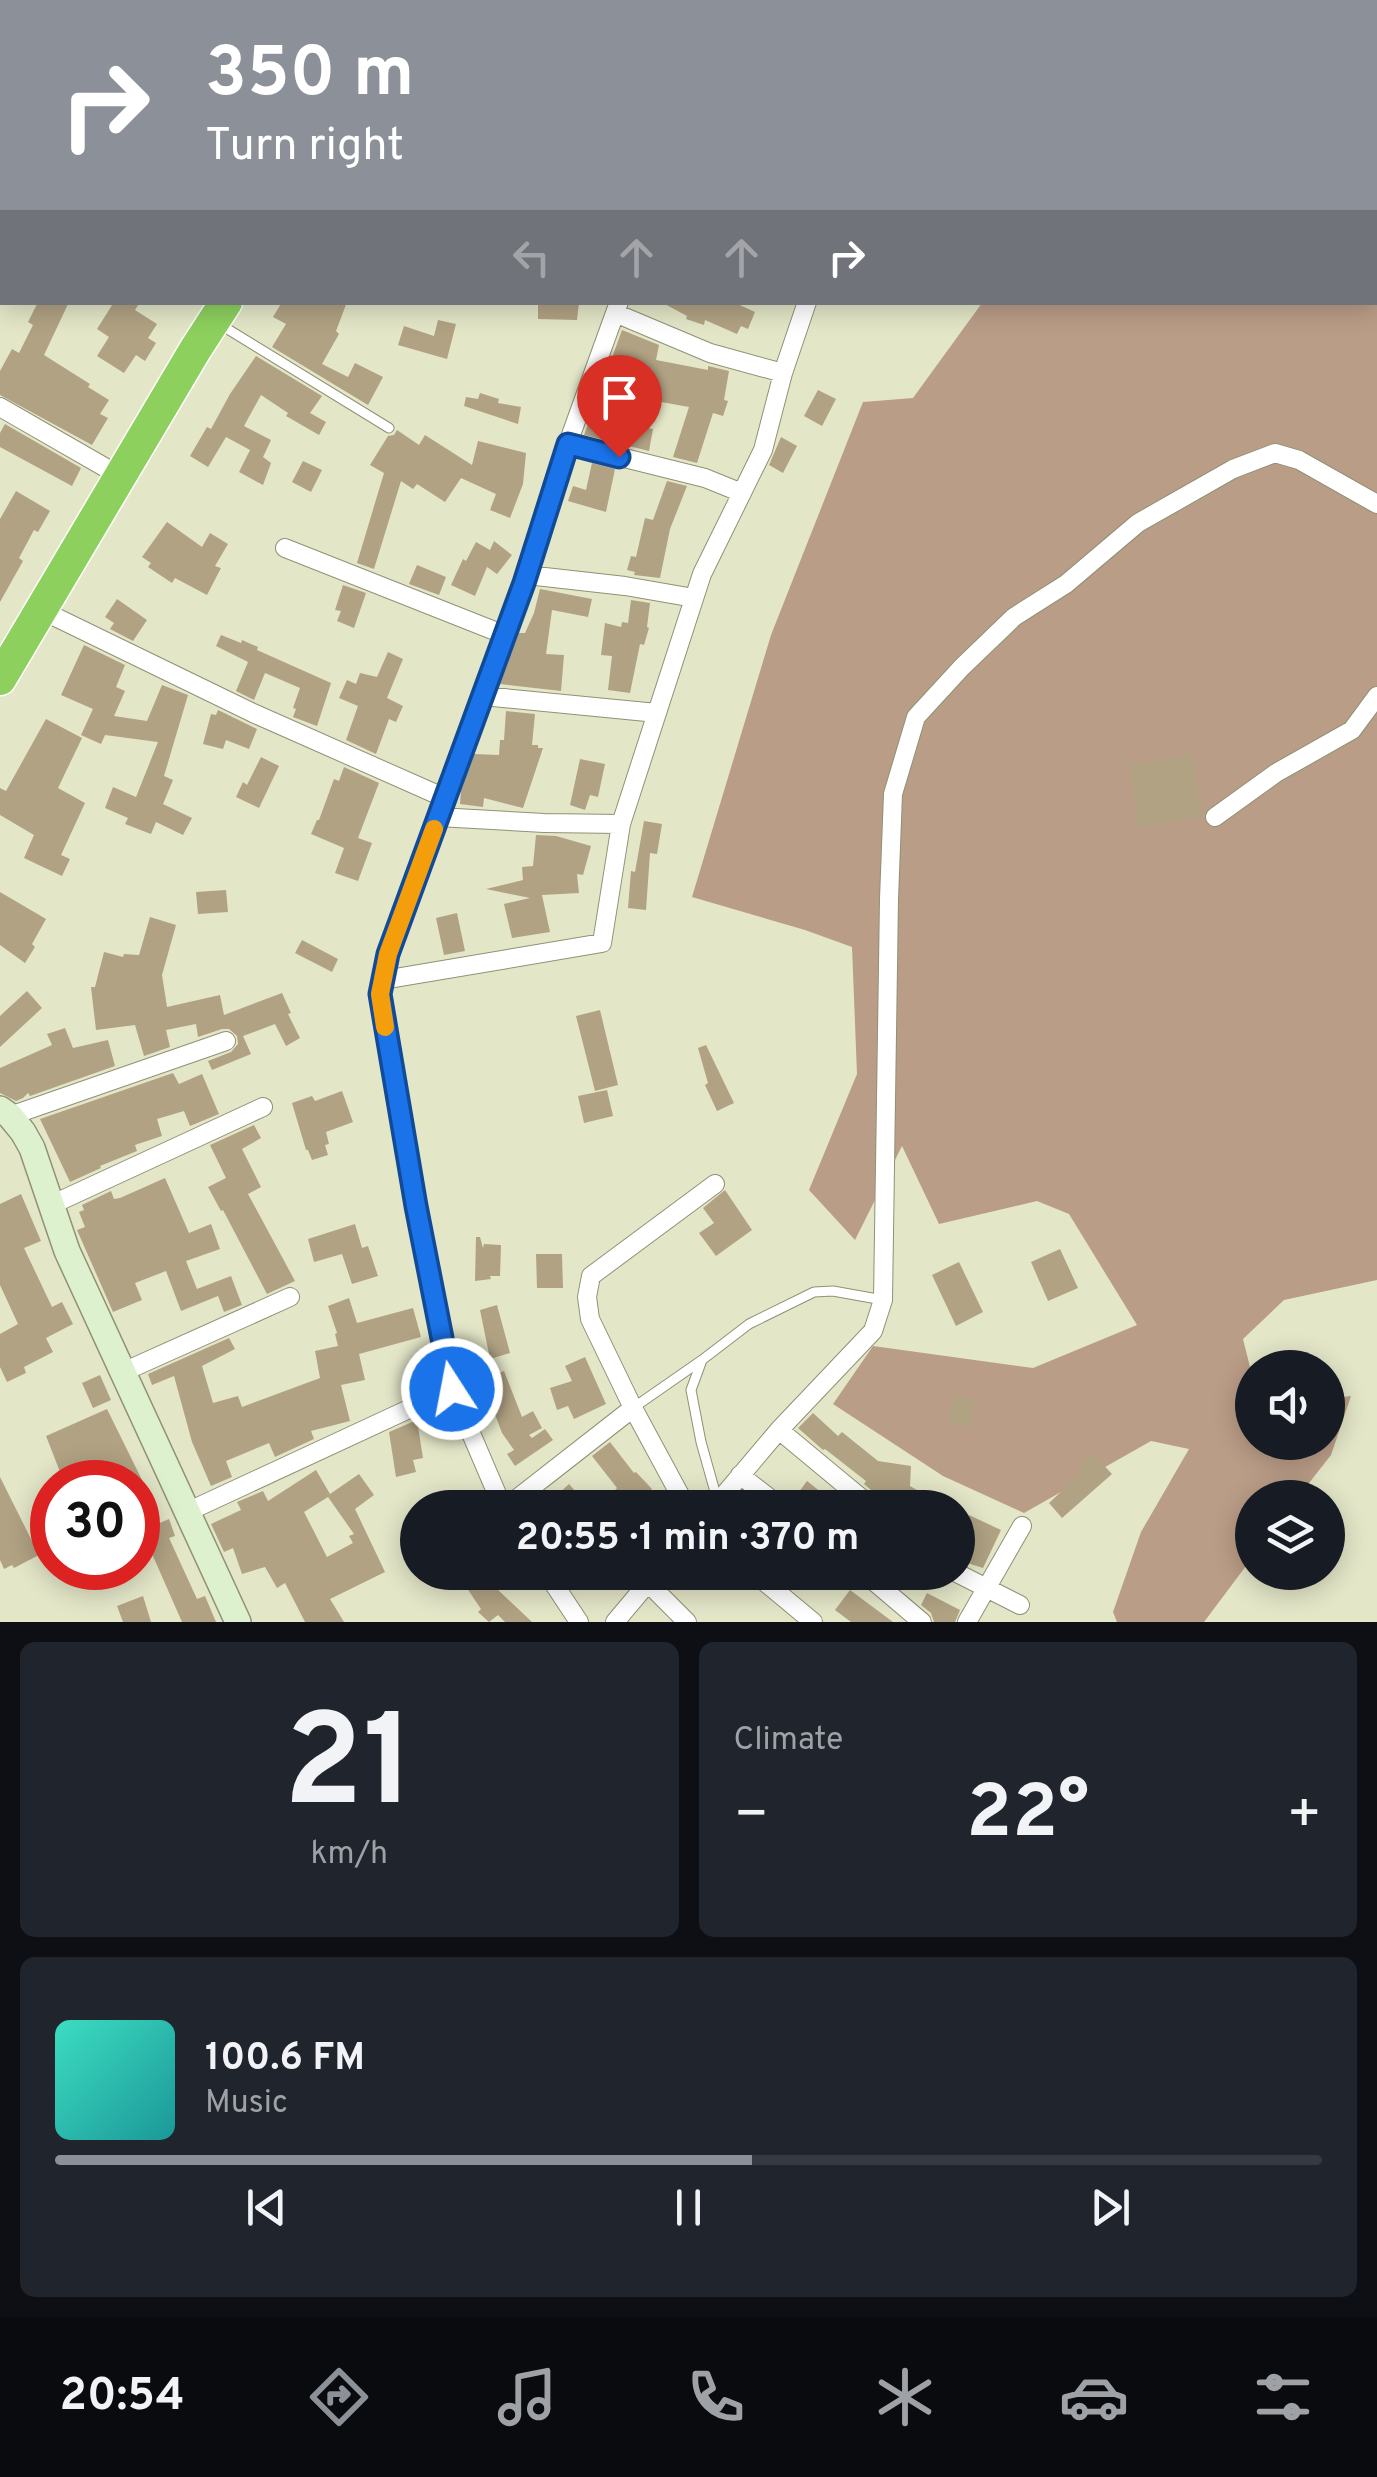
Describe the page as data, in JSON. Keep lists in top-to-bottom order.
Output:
{
  "page": {
    "turn": ["350 m", "Turn right"],
    "limit": "30",
    "trip": "20:55 · 1 min · 370 m",
    "tile": [
      ["21", "km/h"],
      "Climate"
    ],
    "heat": ["−", "22°", "+"],
    "song": ["100.6 FM", "Music"],
    "tabs": "20:54"
  }
}
